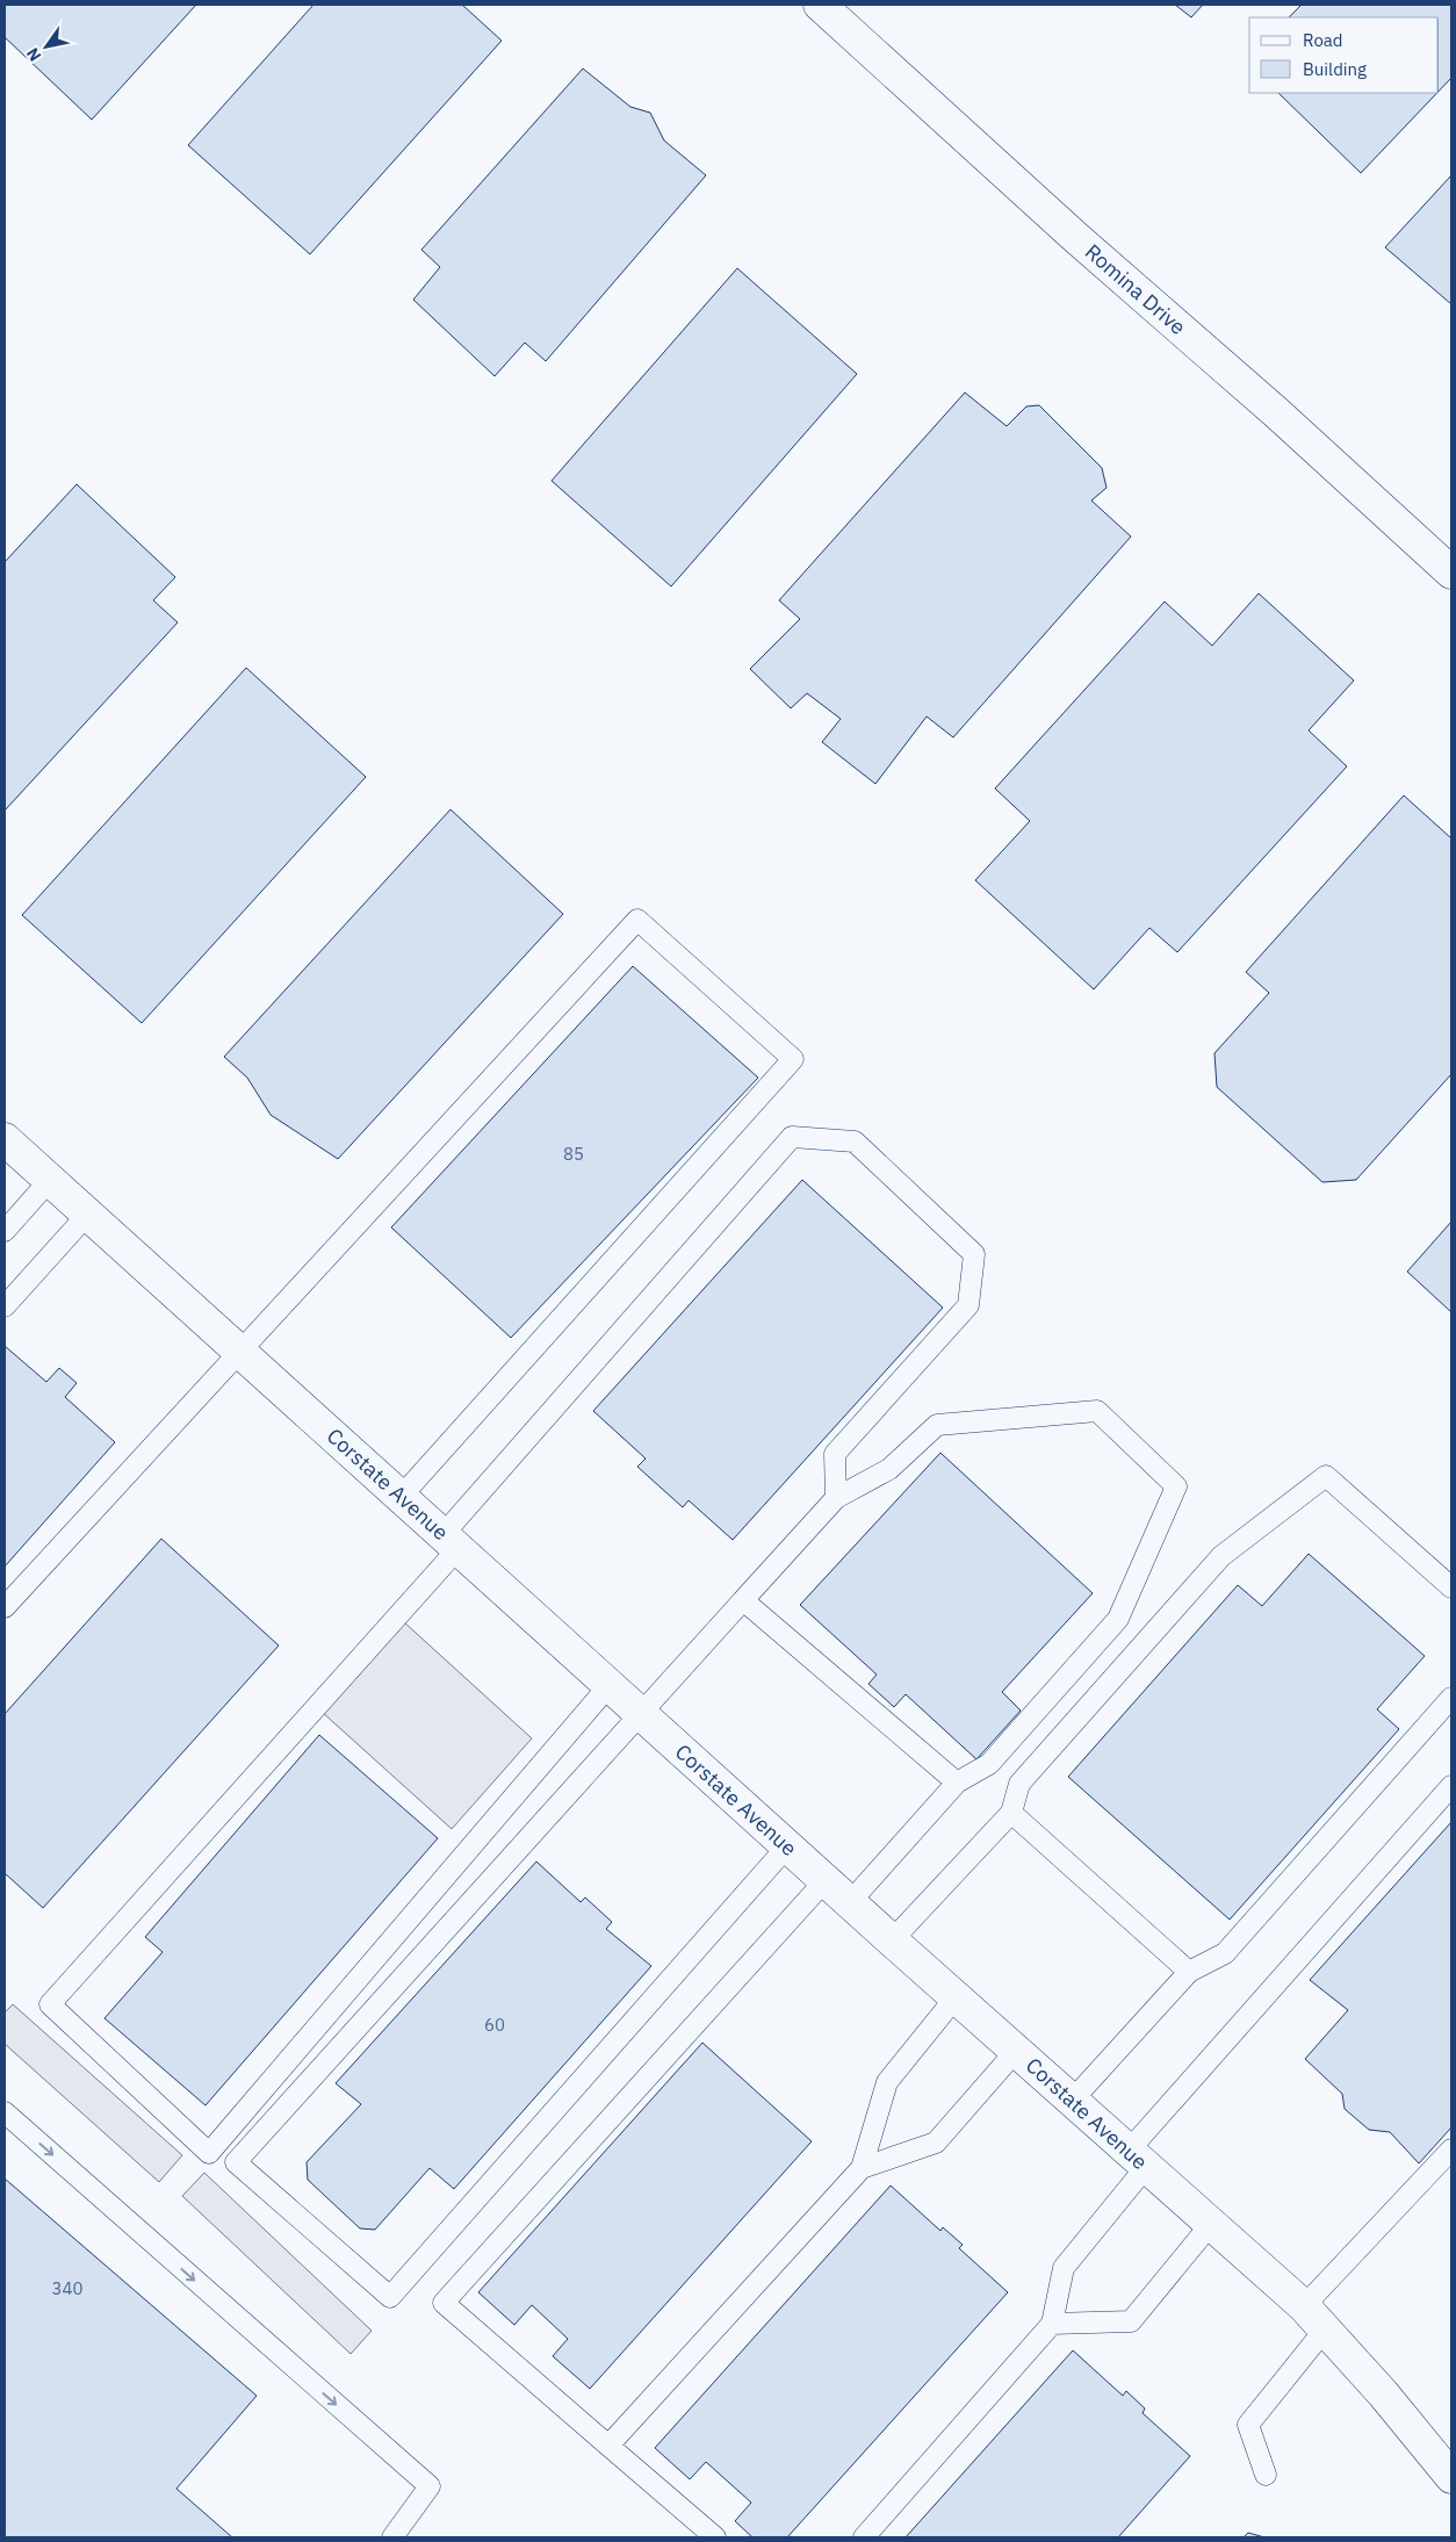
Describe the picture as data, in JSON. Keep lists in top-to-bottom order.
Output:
{
  "streets": {
    "street": ["Romina Drive", "Corstate Avenue"]
  },
  "house_numbers": ["85", "60", "340"],
  "legend": ["Road", "Building"],
  "north": "bottom left"
}
